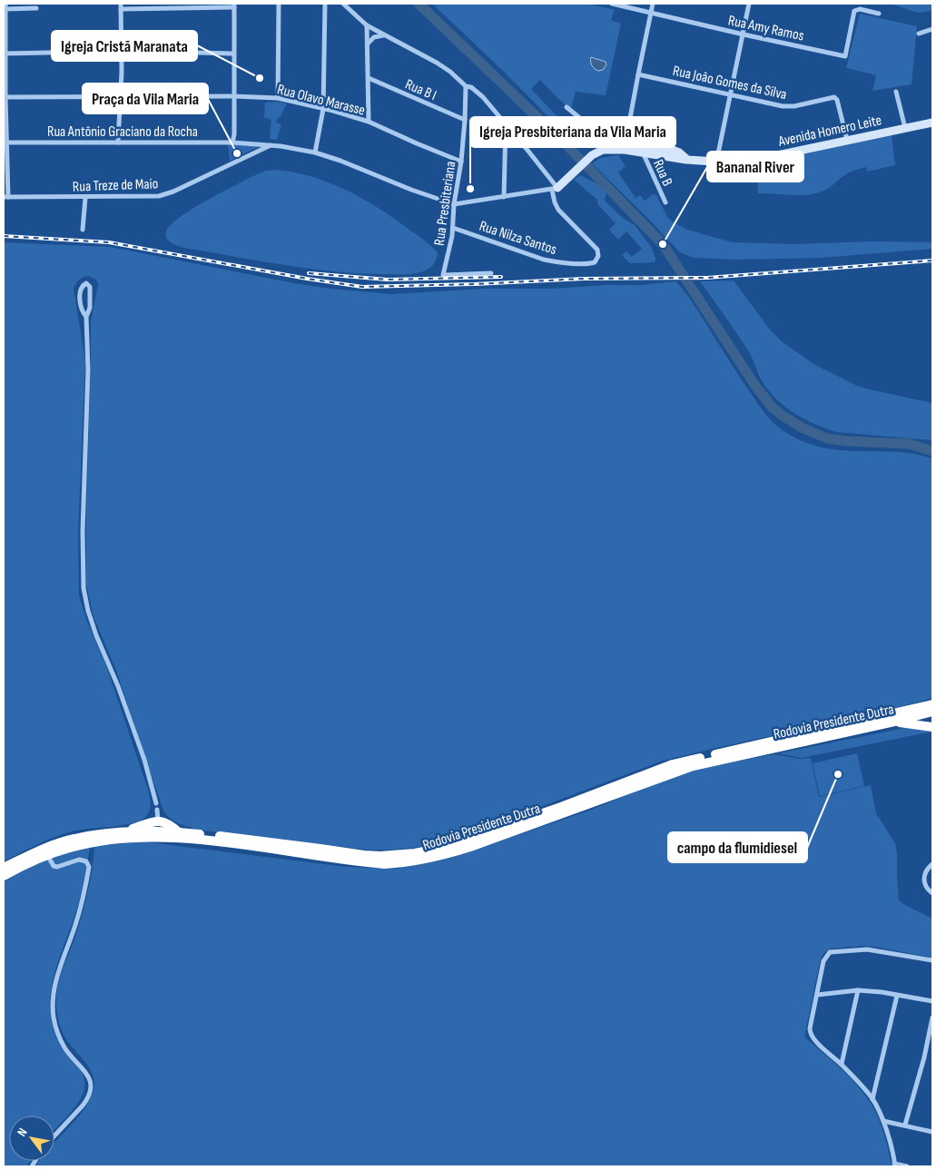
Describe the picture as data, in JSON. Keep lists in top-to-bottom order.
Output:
{
  "streets": {
    "highway": ["Rodovia Presidente Dutra"],
    "street": [
      "Rua Amy Ramos",
      "Rua João Gomes da Silva",
      "Rua B I",
      "Rua Olavo Marasse",
      "Avenida Homero Leite",
      "Rua Antônio Graciano da Rocha",
      "Rua B",
      "Rua Treze de Maio",
      "Rua Presbiteriana",
      "Rua Nilza Santos"
    ]
  },
  "crossings": [
    ["Rua João Gomes da Silva", "Avenida Homero Leite"],
    ["Rua B I", "Rua Presbiteriana"],
    ["Rua Olavo Marasse", "Rua Presbiteriana"],
    ["Avenida Homero Leite", "Rua Antônio Graciano da Rocha"],
    ["Avenida Homero Leite", "Rua B"],
    ["Avenida Homero Leite", "Rua Nilza Santos"],
    ["Rua Antônio Graciano da Rocha", "Rua Treze de Maio"],
    ["Rua Antônio Graciano da Rocha", "Rua Presbiteriana"],
    ["Rua Antônio Graciano da Rocha", "Rua Nilza Santos"],
    ["Rua Presbiteriana", "Rua Nilza Santos"]
  ],
  "places": [
    "Igreja Cristã Maranata",
    "Praça da Vila Maria",
    "Igreja Presbiteriana da Vila Maria",
    "Bananal River",
    "campo da flumidiesel"
  ],
  "north": "top left"
}
